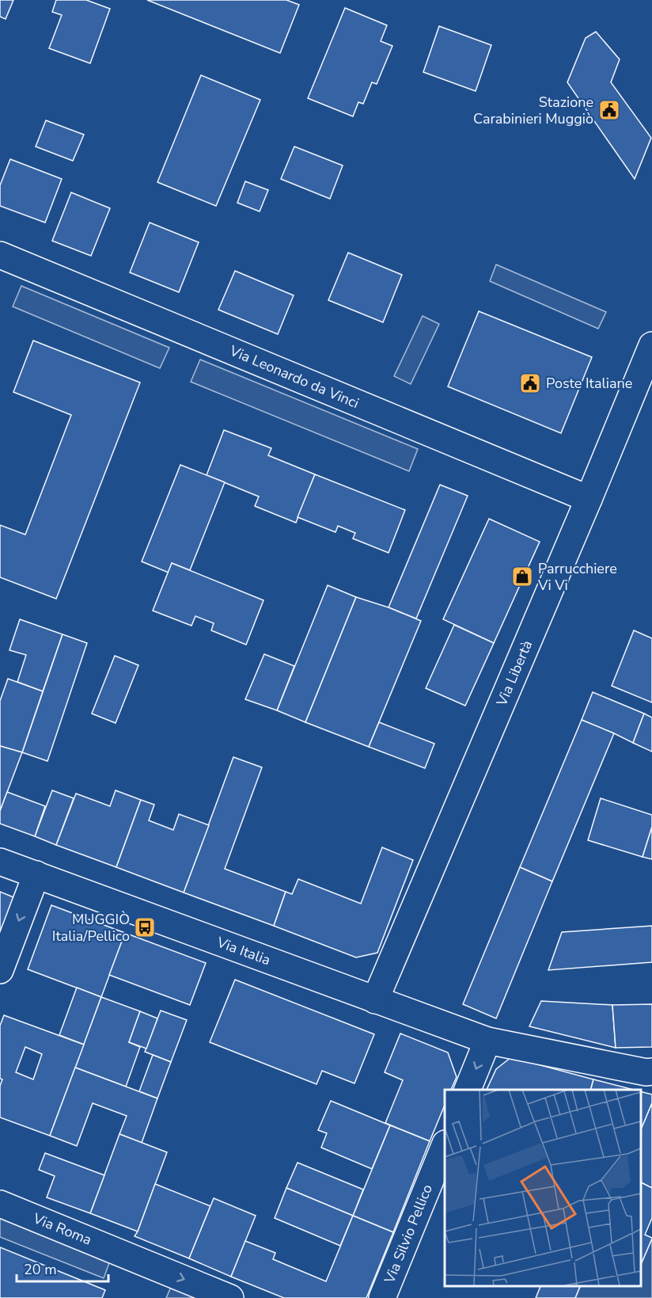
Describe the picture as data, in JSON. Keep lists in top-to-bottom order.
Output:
{
  "streets": {
    "street": [
      "Via Leonardo da Vinci",
      "Via Libertà",
      "Via Italia",
      "Via Roma",
      "Via Silvio Pellico"
    ]
  },
  "crossings": [
    ["Via Leonardo da Vinci", "Via Libertà"],
    ["Via Libertà", "Via Italia"]
  ],
  "one_way": ["Via Roma"],
  "places": {
    "public building": ["Stazione Carabinieri Muggiò", "Poste Italiane"],
    "shop": ["Parrucchiere Vi Vi"],
    "bus stop": ["MUGGIÒ Italia/Pellico"]
  },
  "scale_bar": "20 m"
}
